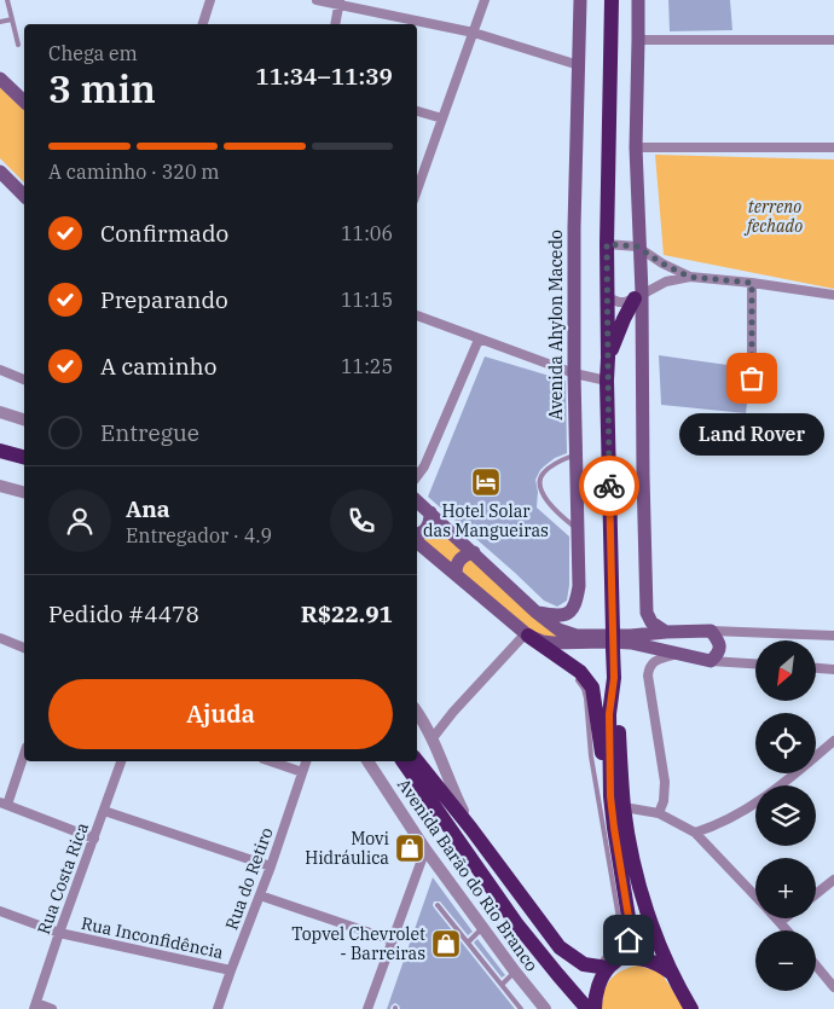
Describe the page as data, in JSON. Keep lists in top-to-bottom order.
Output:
{
  "streets": {
    "main road": ["Avenida Ahylon Macedo"],
    "street": [
      "Avenida Barão do Rio Branco",
      "Rua Costa Rica",
      "Rua do Retiro",
      "Rua Inconfidência"
    ]
  },
  "crossings": [
    ["Rua Costa Rica", "Rua Inconfidência"],
    ["Rua do Retiro", "Rua Inconfidência"]
  ],
  "parks": ["terreno fechado"],
  "places": {
    "other": ["Land Rover"],
    "hotel": ["Hotel Solar das Mangueiras"],
    "shop": ["Movi Hidráulica", "Topvel Chevrolet - Barreiras"]
  },
  "north": "bottom left",
  "page": {
    "heading": ["3 min", "Chega em", "11:34–11:39"],
    "panel": [
      "Ana",
      "Entregador · 4.9",
      "Pedido #4478",
      "R$22.91"
    ],
    "bar": "A caminho · 320 m",
    "list": [
      ["Confirmado", "11:06"],
      ["Preparando", "11:15"],
      ["A caminho", "11:25"],
      "Entregue"
    ],
    "bubble": "Land Rover",
    "map_buttons": ["+", "−"],
    "buttons": "Ajuda"
  }
}
